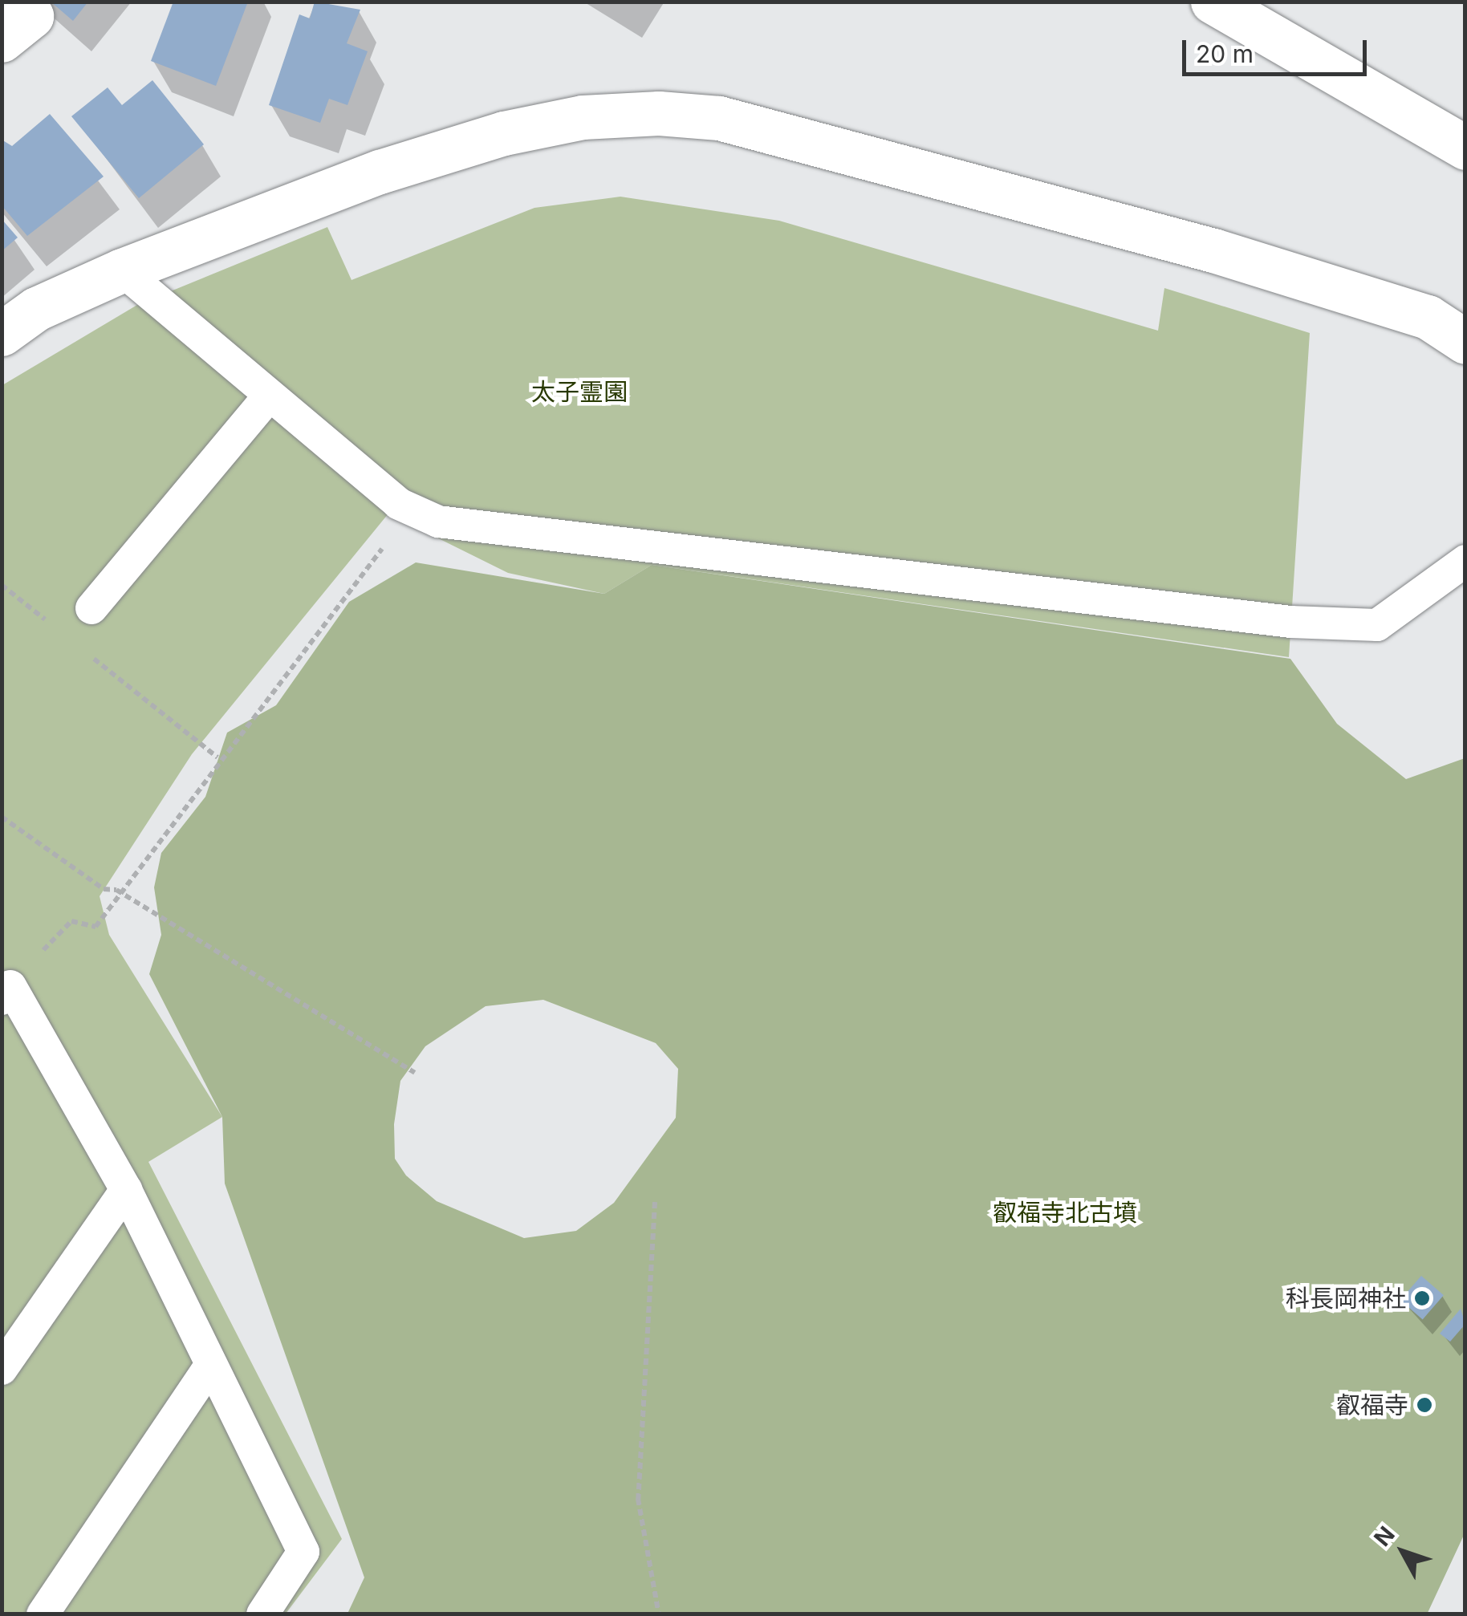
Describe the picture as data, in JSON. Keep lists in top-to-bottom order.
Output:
{
  "parks": ["太子霊園", "叡福寺北古墳"],
  "places": ["科長岡神社", "叡福寺"],
  "scale_bar": "20 m",
  "north": "top left"
}
